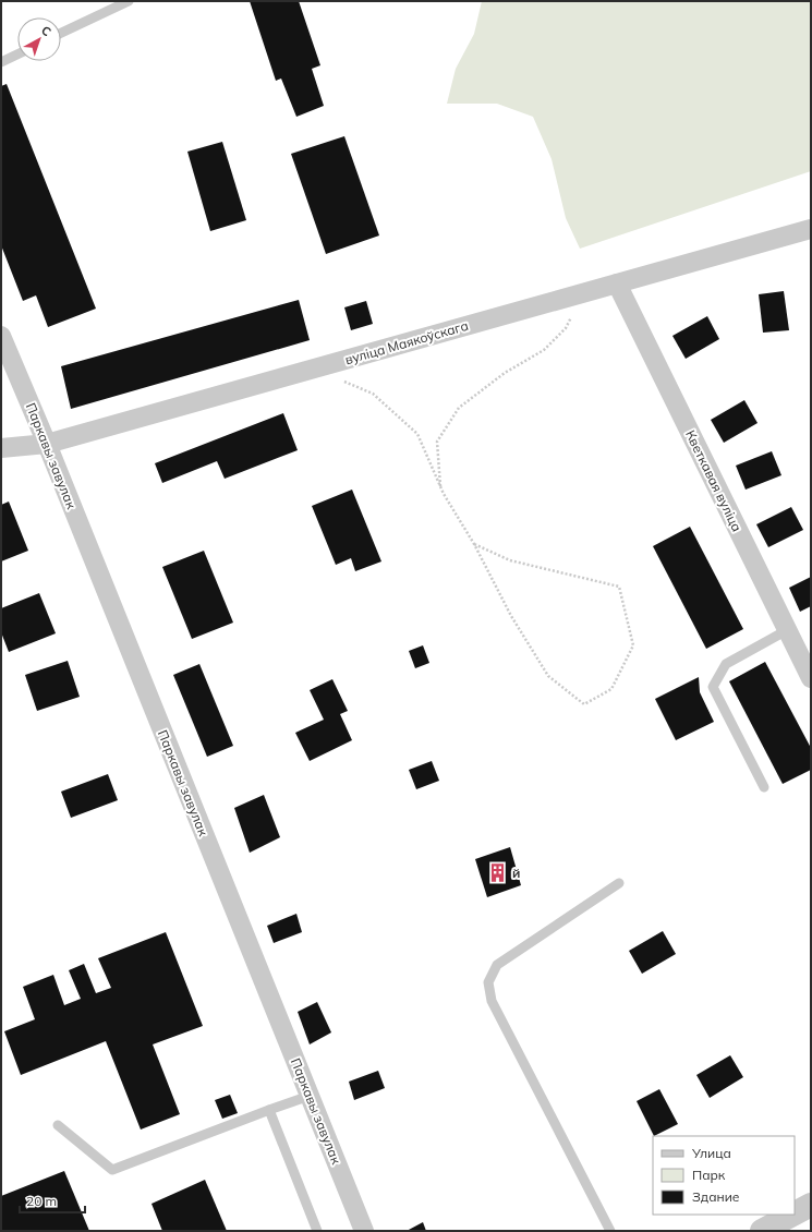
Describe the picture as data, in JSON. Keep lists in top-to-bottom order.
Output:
{
  "streets": {
    "street": ["вуліца Маякоўскага", "Паркавы завулак", "Кветкавая вуліца"]
  },
  "crossings": [
    ["вуліца Маякоўскага", "Паркавы завулак"],
    ["вуліца Маякоўскага", "Кветкавая вуліца"]
  ],
  "places": {
    "building": ["й"]
  },
  "legend": ["Улица", "Парк", "Здание"],
  "scale_bar": "20 m",
  "north": "top right"
}
